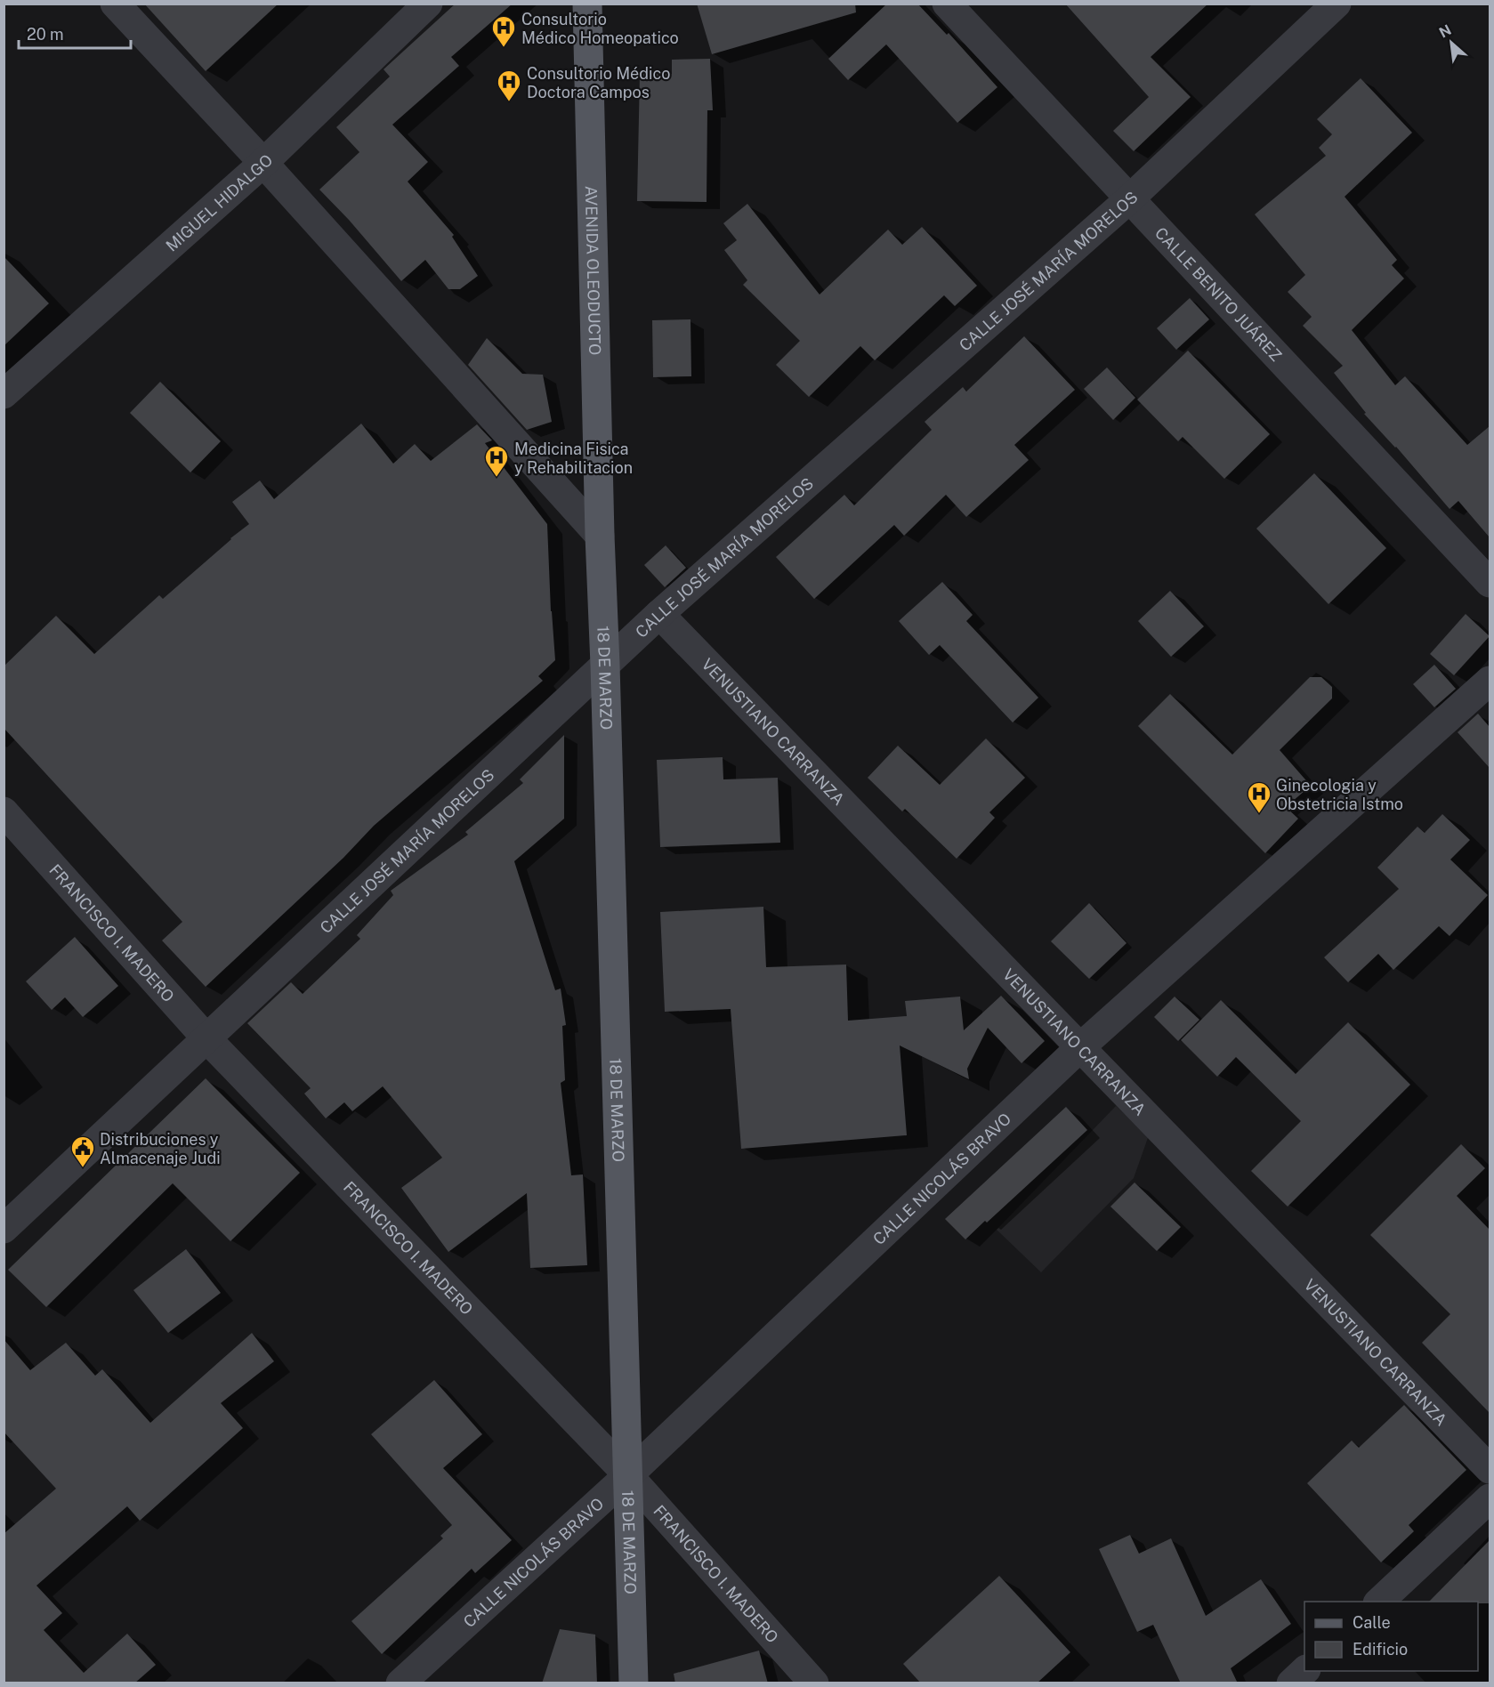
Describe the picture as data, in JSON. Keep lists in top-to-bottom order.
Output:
{
  "streets": {
    "main road": ["AVENIDA OLEODUCTO", "18 DE MARZO"],
    "street": [
      "MIGUEL HIDALGO",
      "CALLE JOSÉ MARÍA MORELOS",
      "CALLE BENITO JUÁREZ",
      "VENUSTIANO CARRANZA",
      "FRANCISCO I. MADERO",
      "CALLE NICOLÁS BRAVO"
    ]
  },
  "crossings": [
    ["AVENIDA OLEODUCTO", "18 DE MARZO"],
    ["CALLE JOSÉ MARÍA MORELOS", "CALLE BENITO JUÁREZ"],
    ["CALLE JOSÉ MARÍA MORELOS", "18 DE MARZO"],
    ["CALLE JOSÉ MARÍA MORELOS", "VENUSTIANO CARRANZA"],
    ["CALLE JOSÉ MARÍA MORELOS", "FRANCISCO I. MADERO"],
    ["18 DE MARZO", "FRANCISCO I. MADERO"],
    ["18 DE MARZO", "CALLE NICOLÁS BRAVO"],
    ["VENUSTIANO CARRANZA", "CALLE NICOLÁS BRAVO"],
    ["FRANCISCO I. MADERO", "CALLE NICOLÁS BRAVO"]
  ],
  "places": {
    "hospital": [
      "Consultorio Médico Homeopatico",
      "Consultorio Médico Doctora Campos",
      "Medicina Fisica y Rehabilitacion",
      "Ginecologia y Obstetricia Istmo"
    ],
    "public building": ["Distribuciones y Almacenaje Judi"]
  },
  "legend": ["Calle", "Edificio"],
  "scale_bar": "20 m",
  "north": "top left"
}
